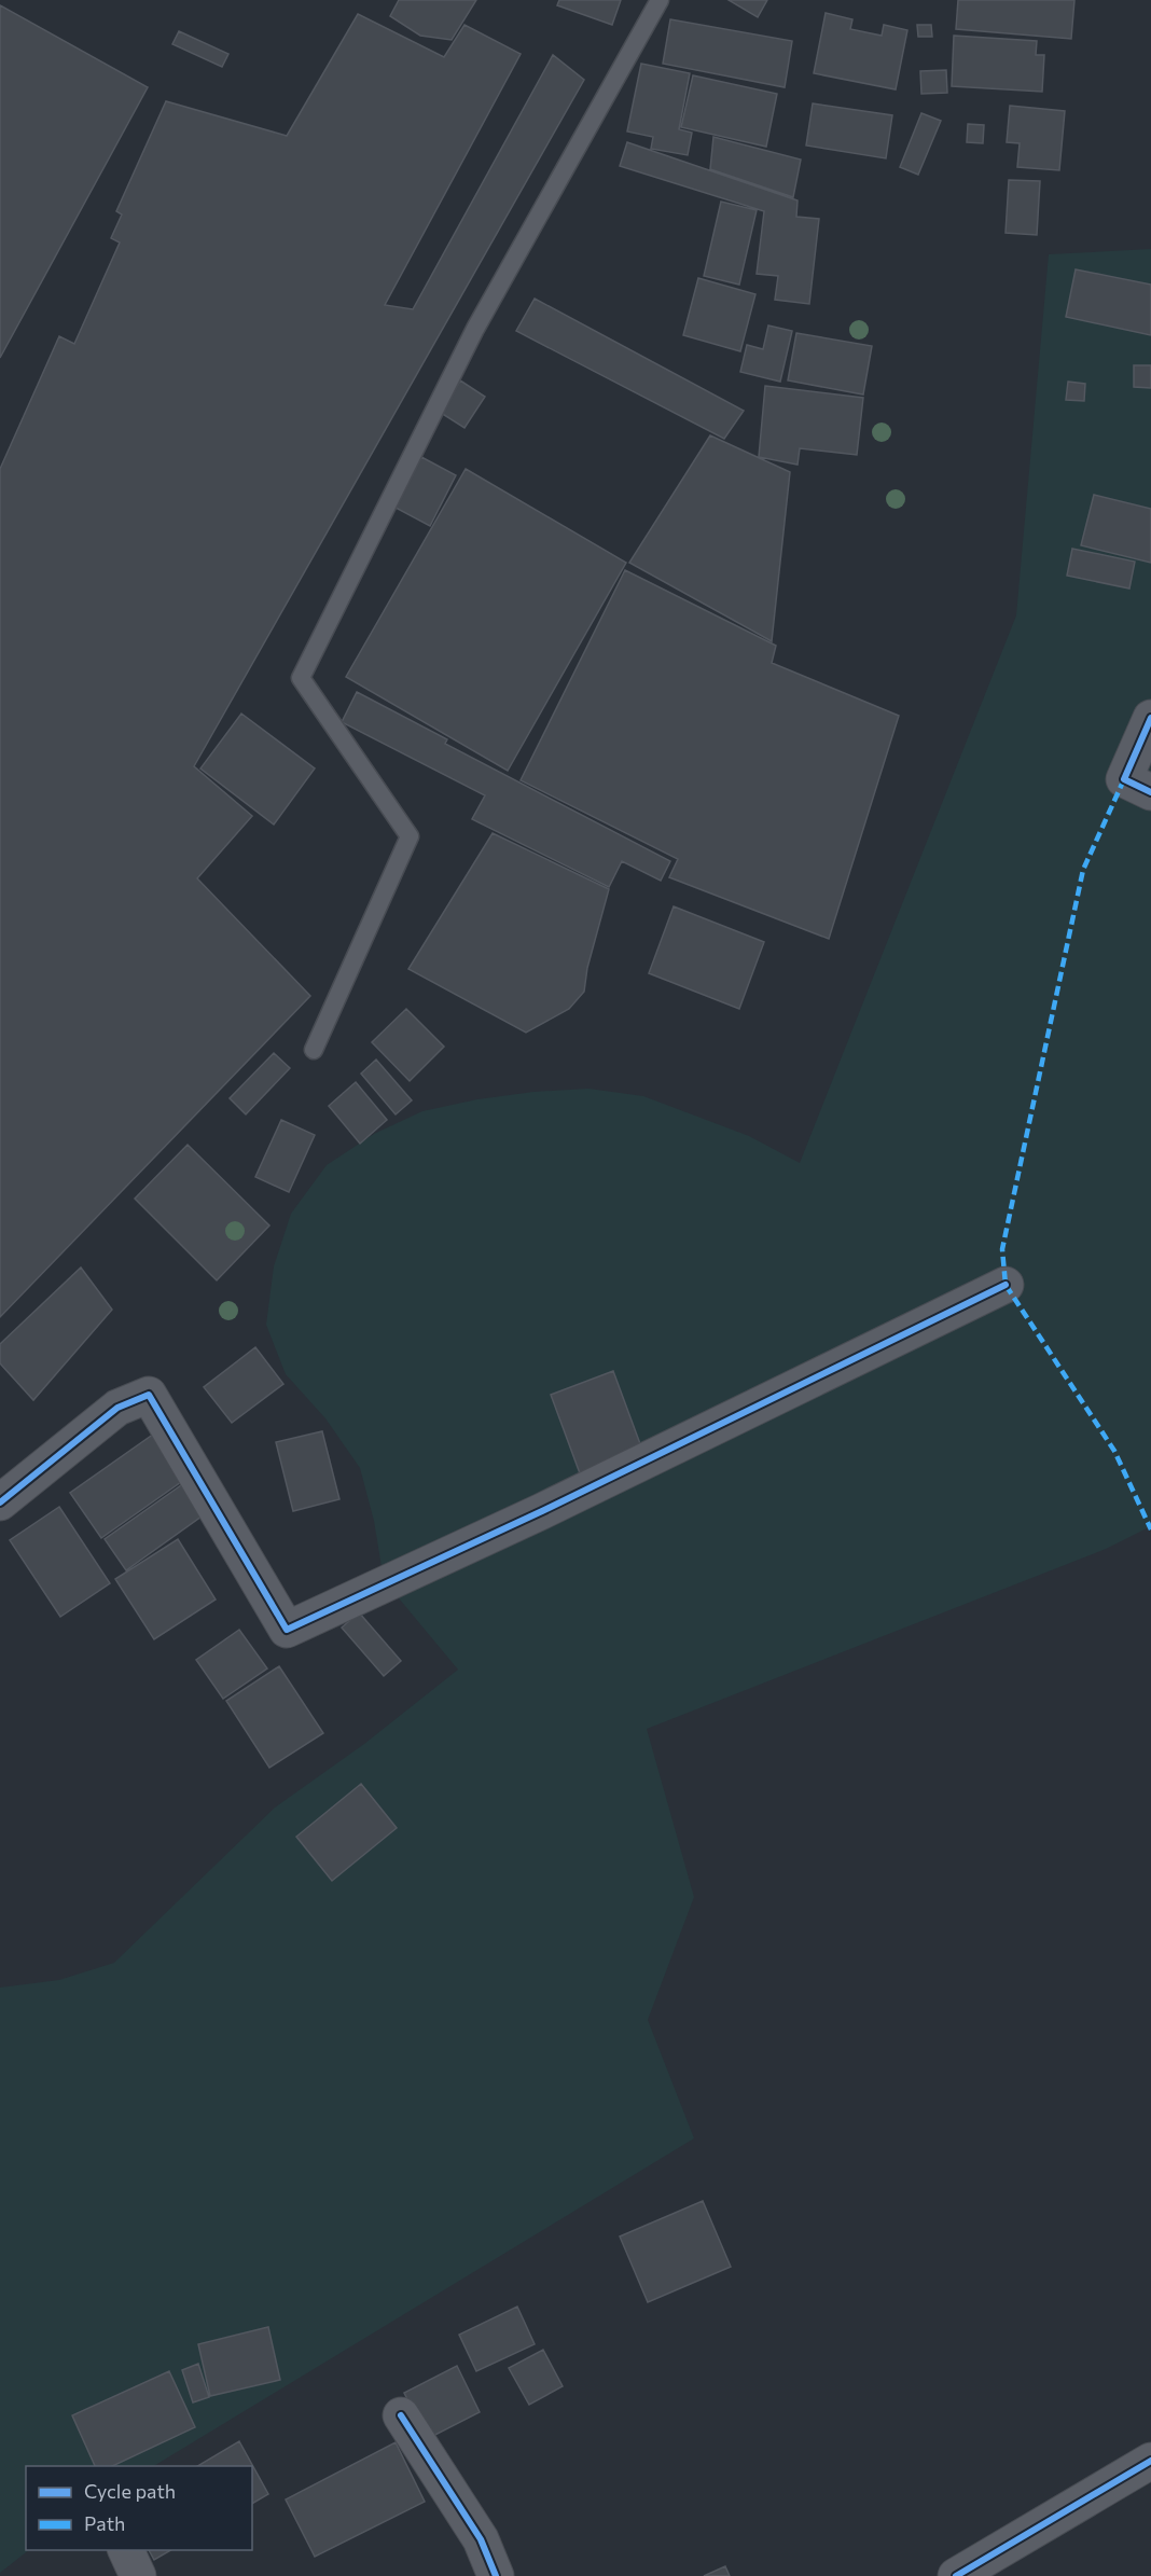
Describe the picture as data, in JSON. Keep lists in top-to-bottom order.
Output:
{
  "legend": ["Cycle path", "Path"]
}
